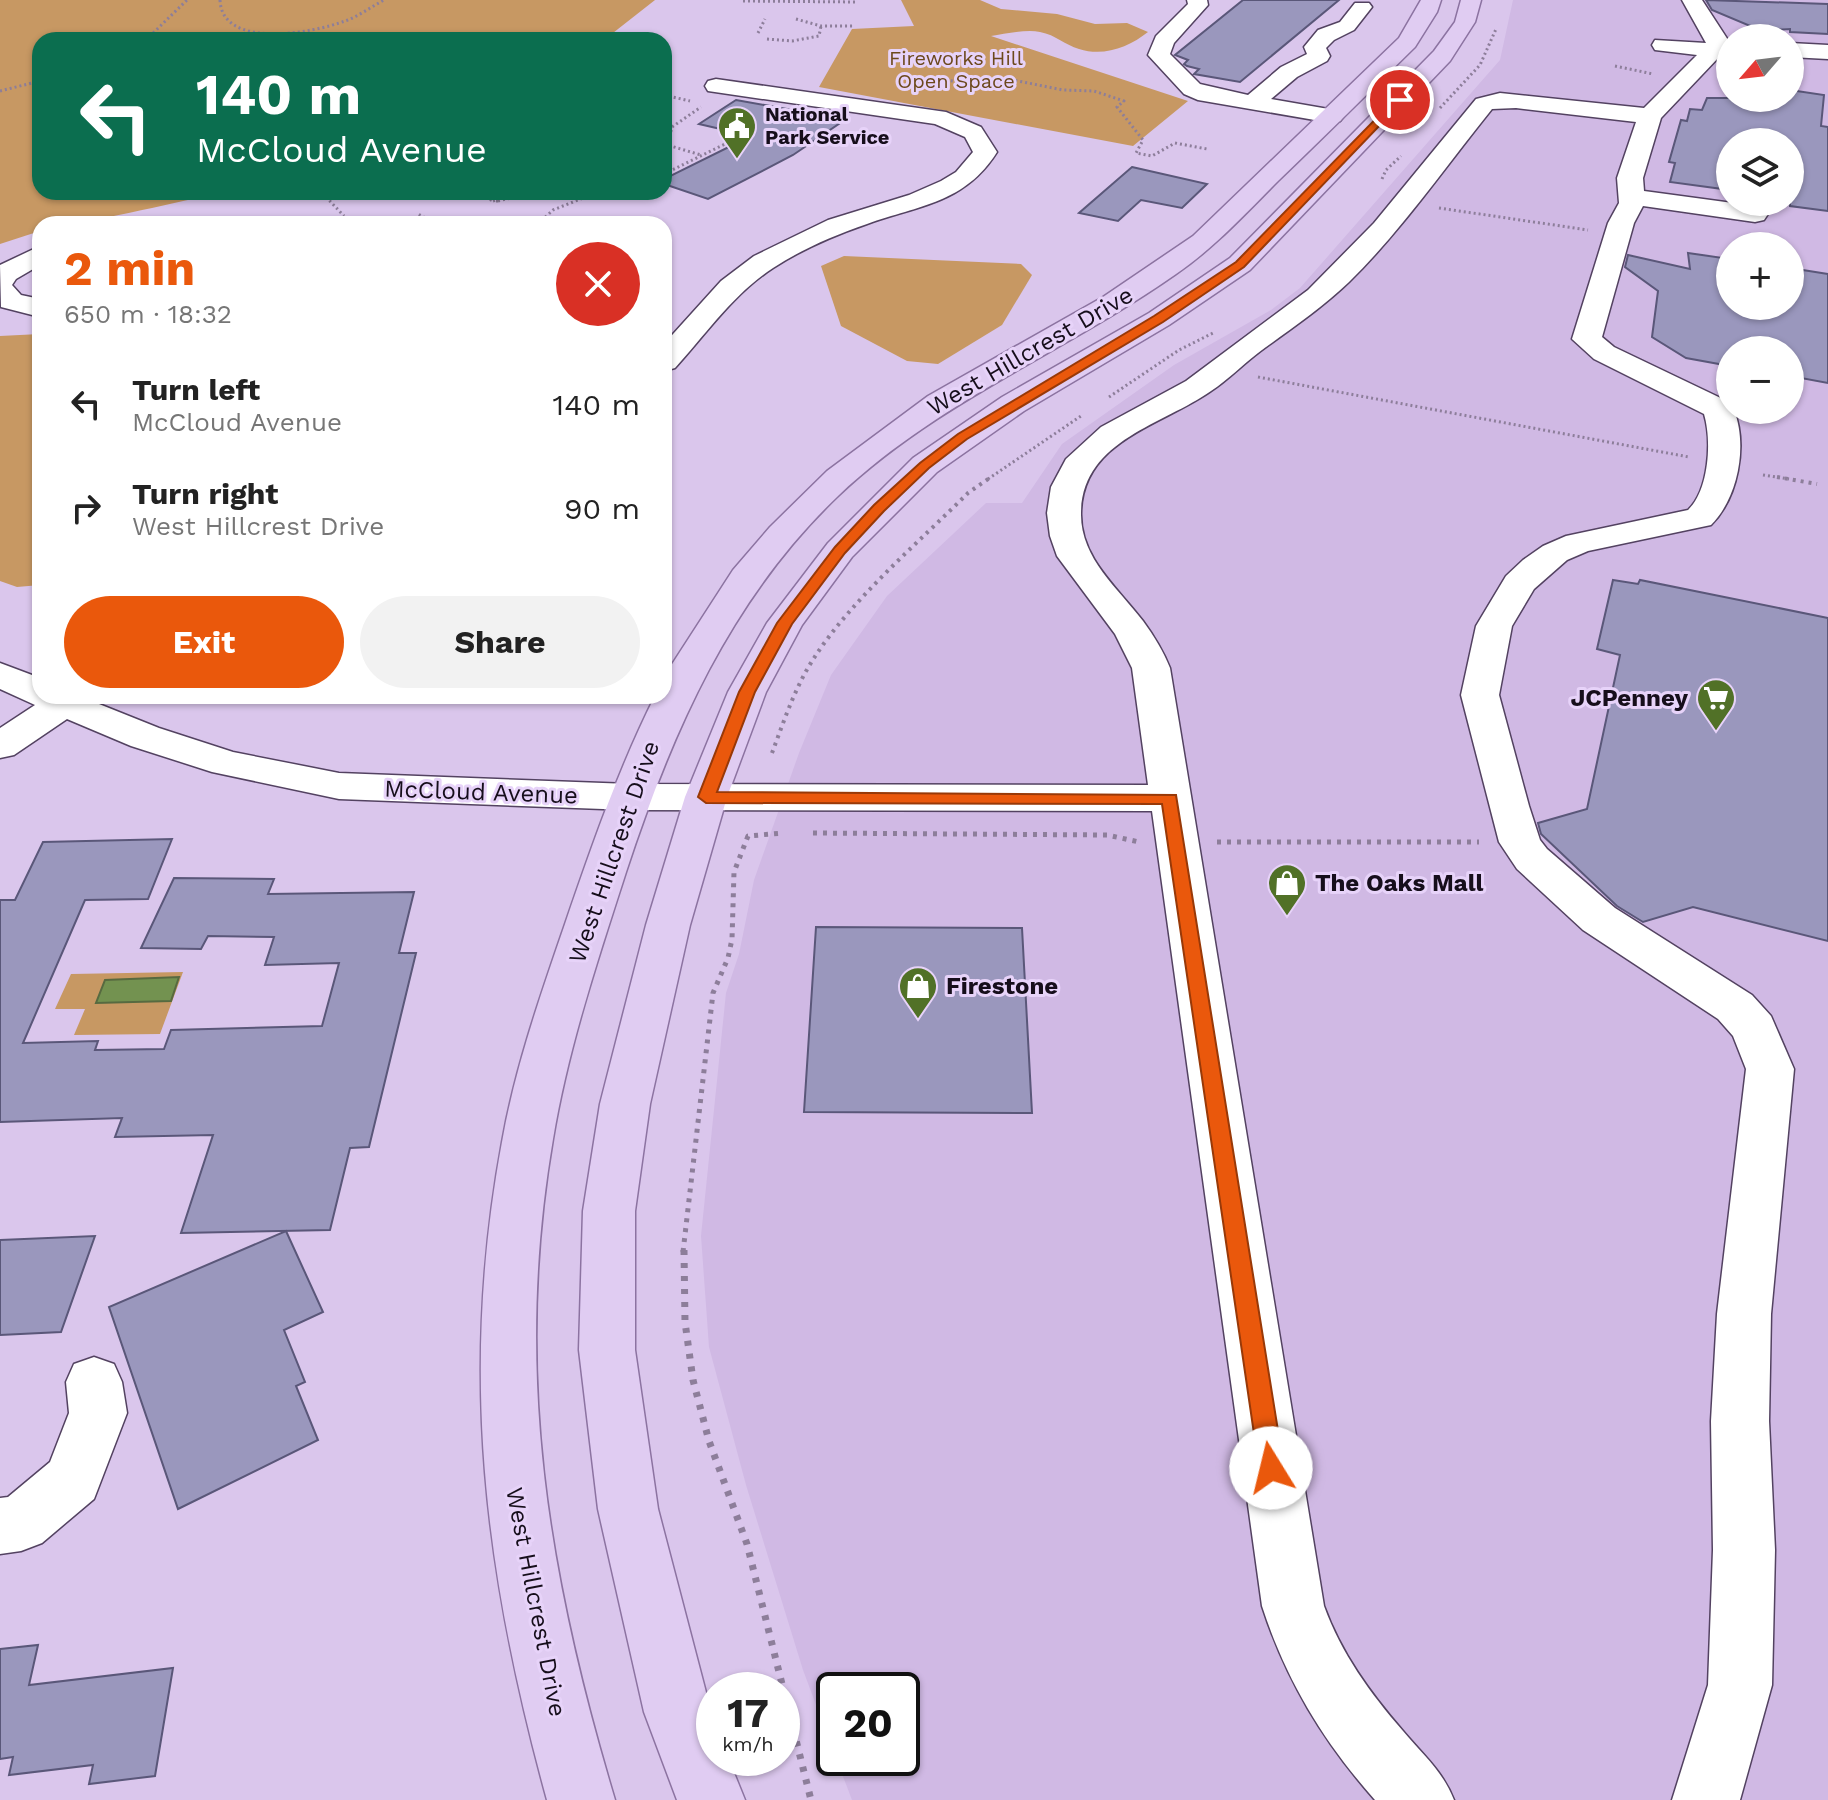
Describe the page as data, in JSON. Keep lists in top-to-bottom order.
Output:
{
  "streets": {
    "main road": ["West Hillcrest Drive"],
    "street": ["McCloud Avenue"]
  },
  "crossings": [
    ["West Hillcrest Drive", "McCloud Avenue"]
  ],
  "parks": ["Fireworks Hill Open Space"],
  "places": {
    "public building": ["National Park Service"],
    "supermarket": ["JCPenney"],
    "shop": ["The Oaks Mall", "Firestone"]
  },
  "north": "bottom left",
  "page": {
    "map_buttons": ["+", "−"],
    "turn": ["140 m", "McCloud Avenue"],
    "heading": ["2 min", "650 m · 18:32"],
    "list": [
      {
        "name": "Turn left",
        "note": "McCloud Avenue",
        "value": "140 m"
      },
      {
        "name": "Turn right",
        "note": "West Hillcrest Drive",
        "value": "90 m"
      }
    ],
    "buttons": ["Exit", "Share"],
    "speed": "17 km/h",
    "limit": "20"
  }
}
